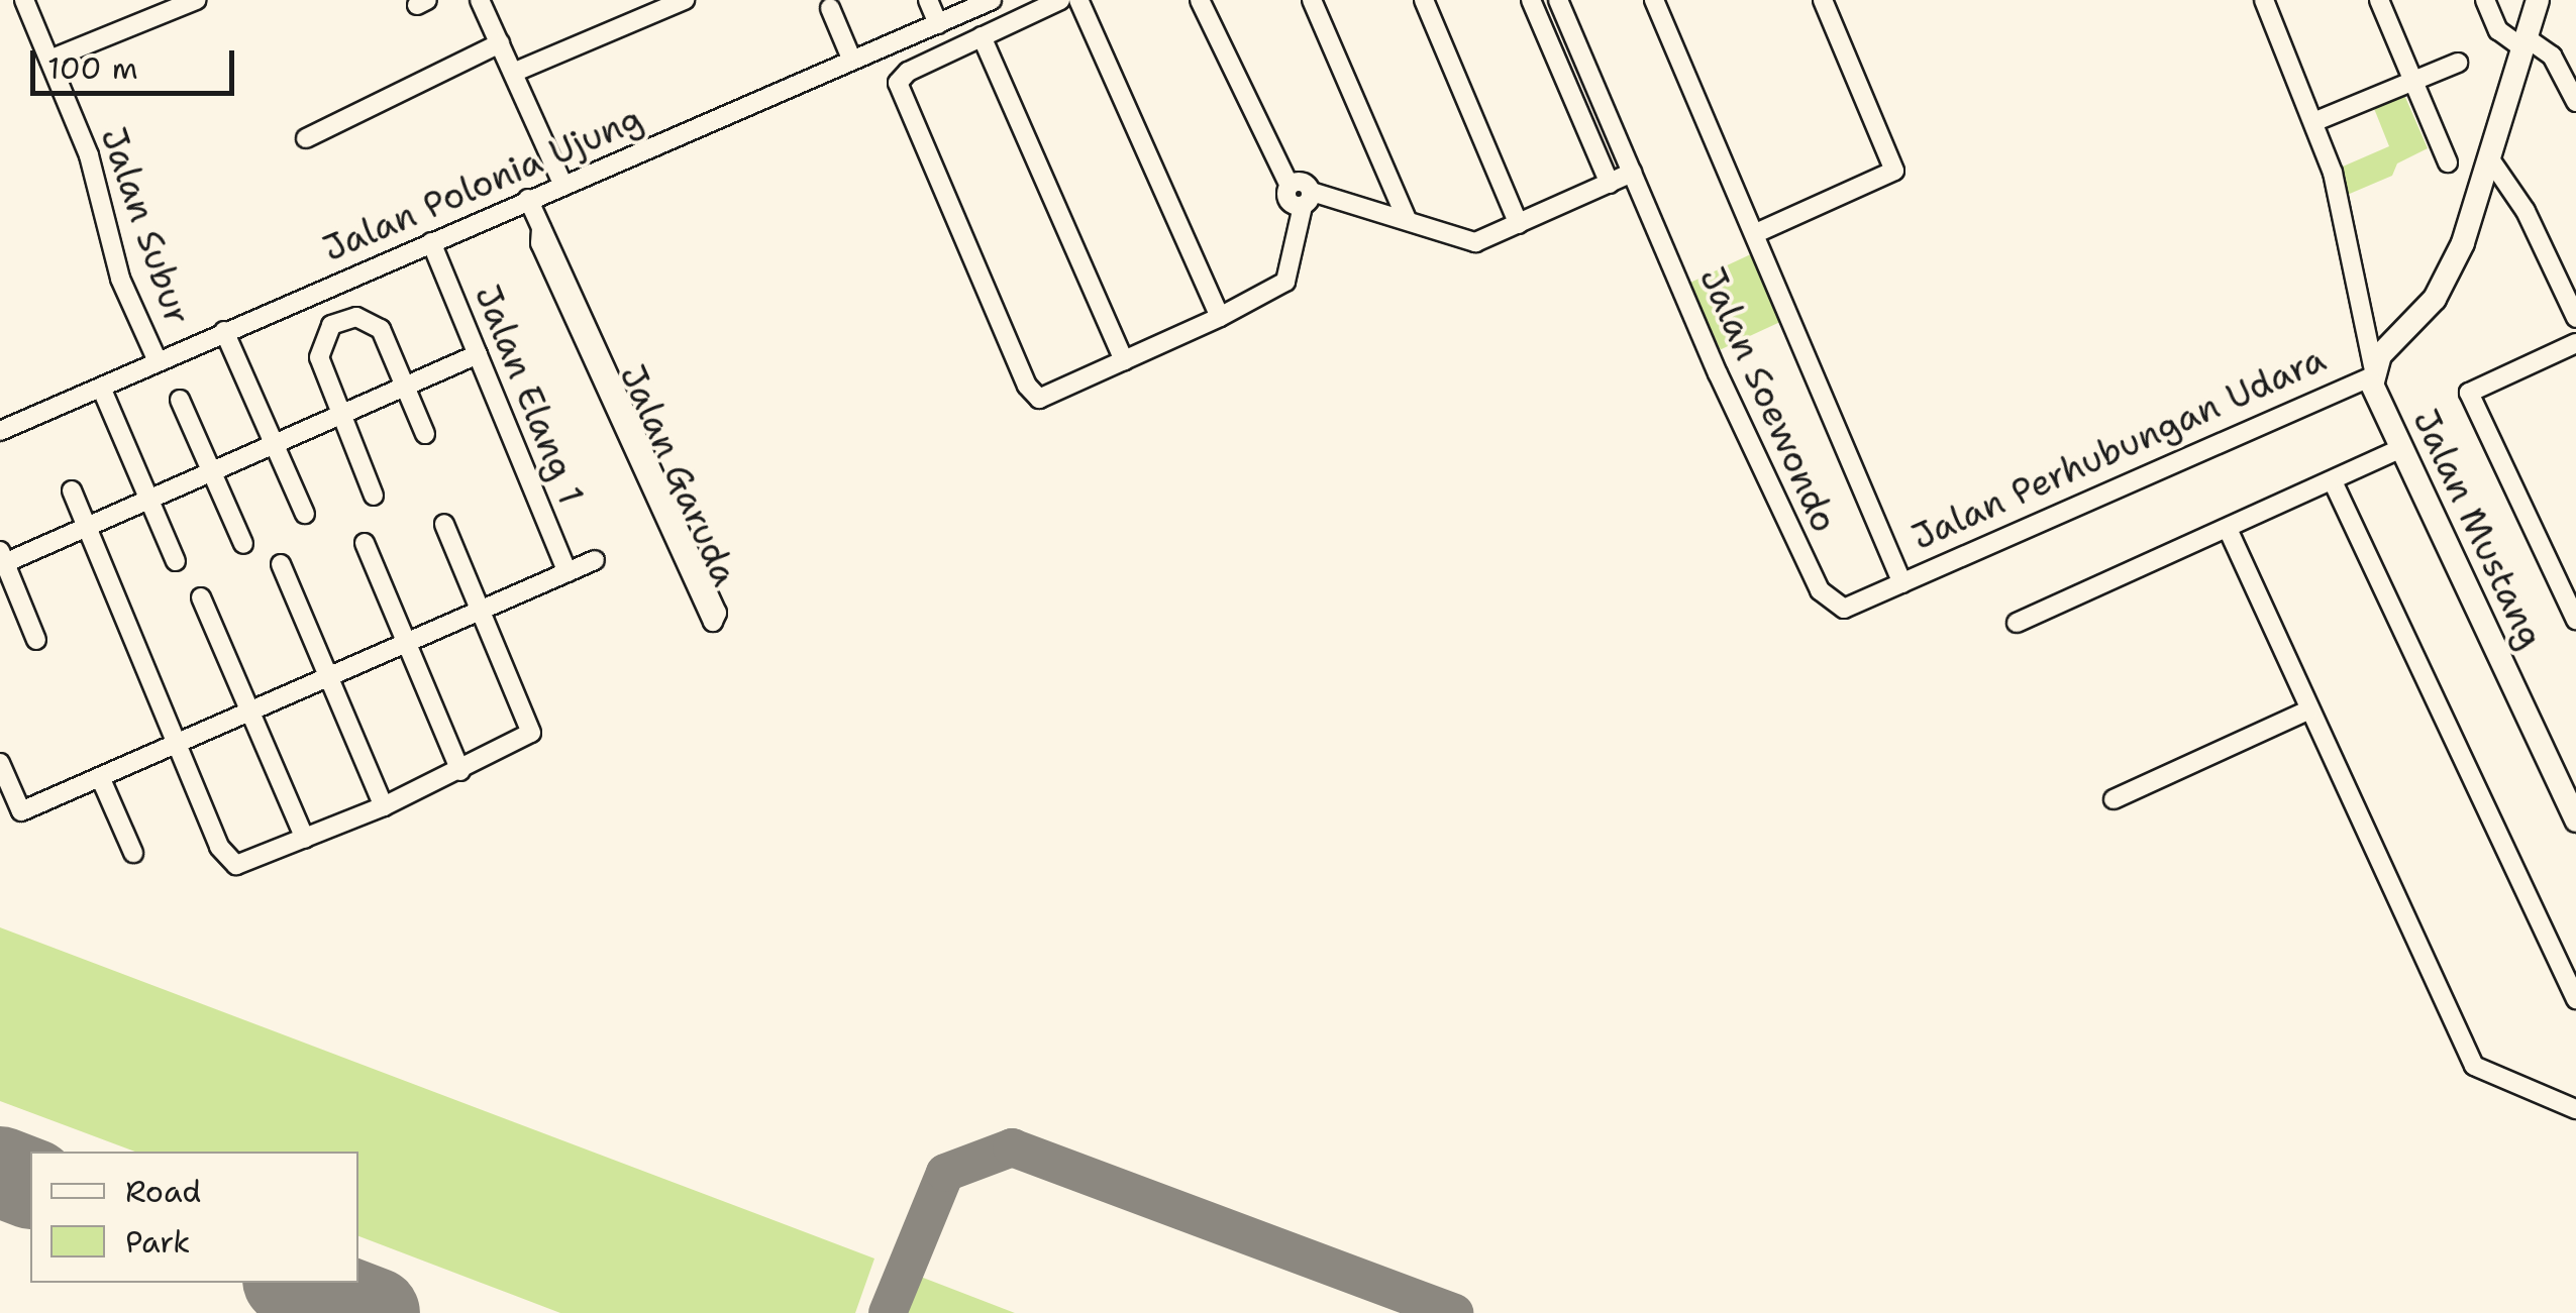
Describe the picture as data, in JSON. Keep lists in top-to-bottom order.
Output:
{
  "streets": {
    "main road": ["Jalan Perhubungan Udara", "Jalan Mustang"],
    "street": [
      "Jalan Polonia Ujung",
      "Jalan Subur",
      "Jalan Elang 1",
      "Jalan Soewondo",
      "Jalan Garuda"
    ]
  },
  "crossings": [
    ["Jalan Polonia Ujung", "Jalan Subur"],
    ["Jalan Polonia Ujung", "Jalan Elang 1"],
    ["Jalan Polonia Ujung", "Jalan Garuda"],
    ["Jalan Soewondo", "Jalan Perhubungan Udara"],
    ["Jalan Perhubungan Udara", "Jalan Mustang"]
  ],
  "legend": ["Road", "Park"],
  "scale_bar": "100 m"
}
